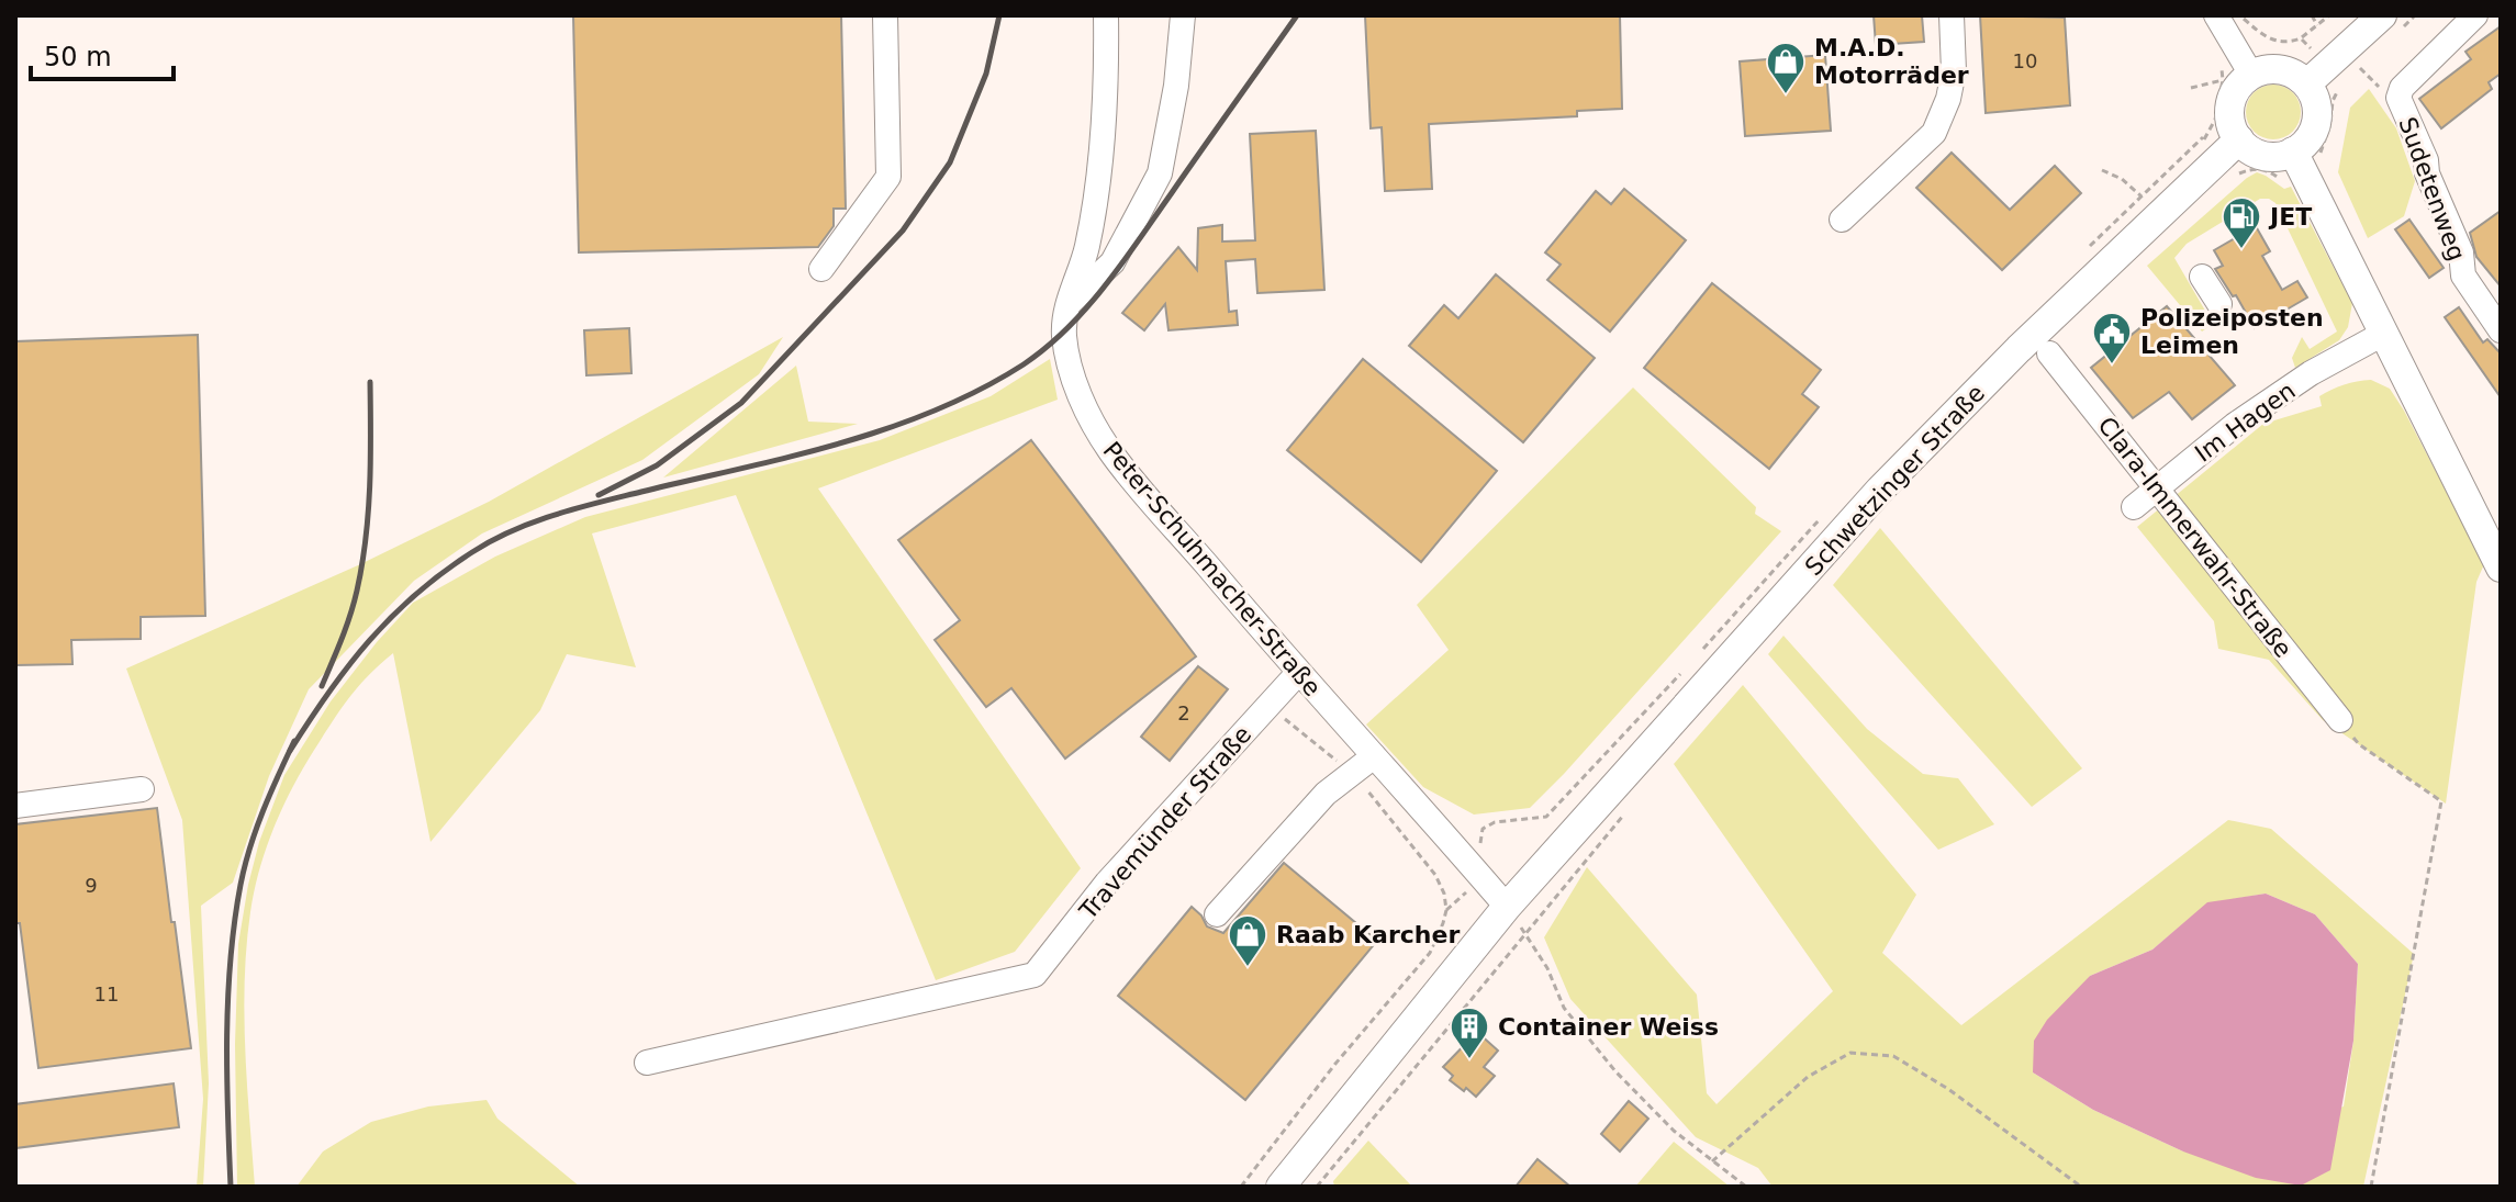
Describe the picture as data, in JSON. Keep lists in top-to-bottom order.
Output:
{
  "streets": {
    "main road": ["Schwetzinger Straße"],
    "street": [
      "Sudetenweg",
      "Im Hagen",
      "Clara-Immerwahr-Straße",
      "Peter-Schuhmacher-Straße",
      "Travemünder Straße"
    ]
  },
  "crossings": [
    ["Im Hagen", "Clara-Immerwahr-Straße"],
    ["Schwetzinger Straße", "Peter-Schuhmacher-Straße"],
    ["Peter-Schuhmacher-Straße", "Travemünder Straße"]
  ],
  "places": {
    "shop": ["M.A.D. Motorräder", "Raab Karcher"],
    "fuel station": ["JET"],
    "public building": ["Polizeiposten Leimen"],
    "building": ["Container Weiss"]
  },
  "house_numbers": [
    "10",
    "2",
    "9",
    "11"
  ],
  "scale_bar": "50 m"
}
